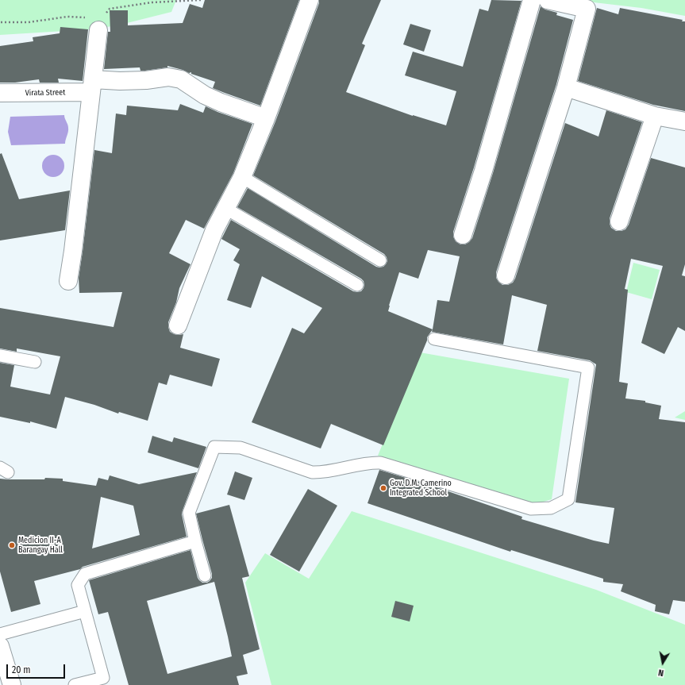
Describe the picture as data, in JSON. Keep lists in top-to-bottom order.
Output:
{
  "streets": {
    "street": ["Virata Street"]
  },
  "places": ["Gov. D.M. Camerino Integrated School", "Medicion II-A Barangay Hall"],
  "scale_bar": "20 m",
  "north": "bottom"
}
